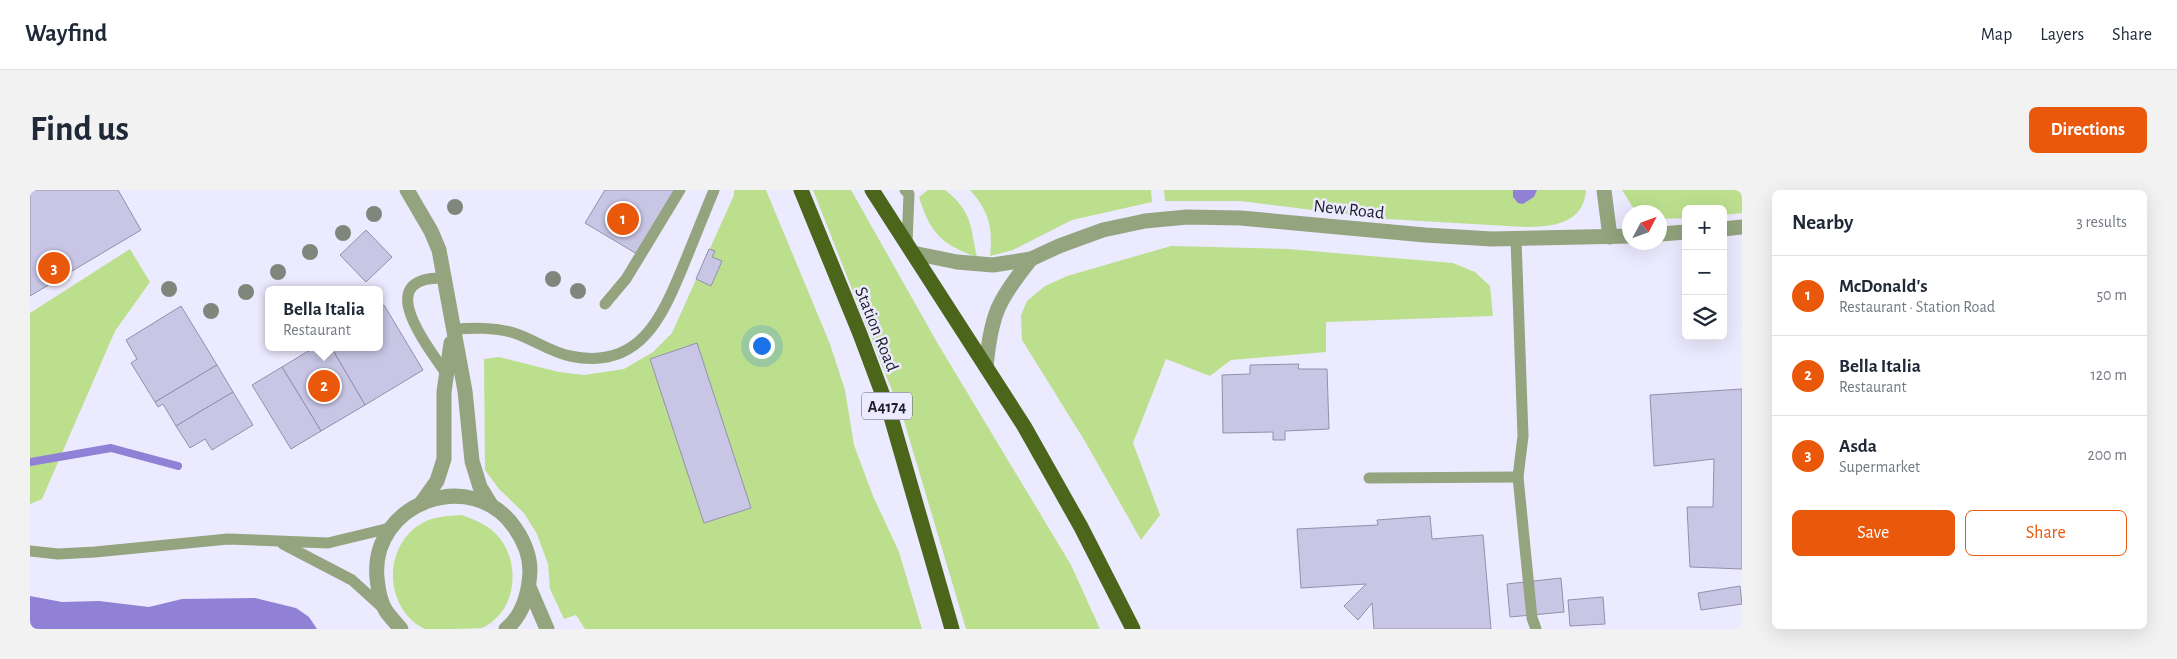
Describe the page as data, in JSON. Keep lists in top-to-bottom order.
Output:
{
  "streets": {
    "main road": ["Station Road", "A4174"],
    "street": ["New Road"]
  },
  "north": "top right",
  "page": {
    "header": "Wayfind",
    "nav": ["Map", "Layers", "Share"],
    "buttons": [
      "Directions",
      ["Save", "Share"]
    ],
    "title": "Find us",
    "heading": ["Nearby", "3 results"],
    "pins": ["1", "3", "2"],
    "map_buttons": ["+", "−"],
    "list": [
      {
        "mark": "1",
        "name": "McDonald's",
        "note": "Restaurant · Station Road",
        "value": "50 m"
      },
      {
        "mark": "2",
        "name": "Bella Italia",
        "note": "Restaurant",
        "value": "120 m"
      },
      {
        "mark": "3",
        "name": "Asda",
        "note": "Supermarket",
        "value": "200 m"
      }
    ],
    "popup": ["Bella Italia", "Restaurant"]
  }
}
